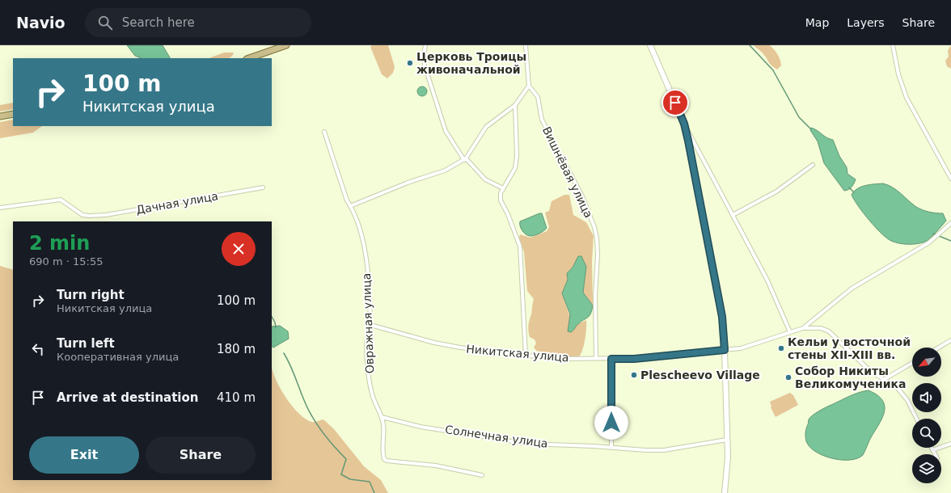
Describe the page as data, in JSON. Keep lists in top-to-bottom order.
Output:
{
  "streets": {
    "street": [
      "Вишнёвая улица",
      "Дачная улица",
      "Овражная улица",
      "Никитская улица",
      "Солнечная улица"
    ]
  },
  "crossings": [
    ["Вишнёвая улица", "Никитская улица"],
    ["Овражная улица", "Никитская улица"],
    ["Овражная улица", "Солнечная улица"]
  ],
  "places": [
    "Церковь Троицы живоначальной",
    "Кельи у восточной стены XII-XIII вв.",
    "Plescheevo Village",
    "Собор Никиты Великомученика"
  ],
  "north": "bottom left",
  "page": {
    "header": "Navio",
    "search": "Search here",
    "nav": ["Map", "Layers", "Share"],
    "turn": ["100 m", "Никитская улица"],
    "heading": ["2 min", "690 m · 15:55"],
    "list": [
      {
        "name": "Turn right",
        "note": "Никитская улица",
        "value": "100 m"
      },
      {
        "name": "Turn left",
        "note": "Кооперативная улица",
        "value": "180 m"
      },
      {
        "name": "Arrive at destination",
        "value": "410 m"
      }
    ],
    "buttons": ["Exit", "Share"]
  }
}
